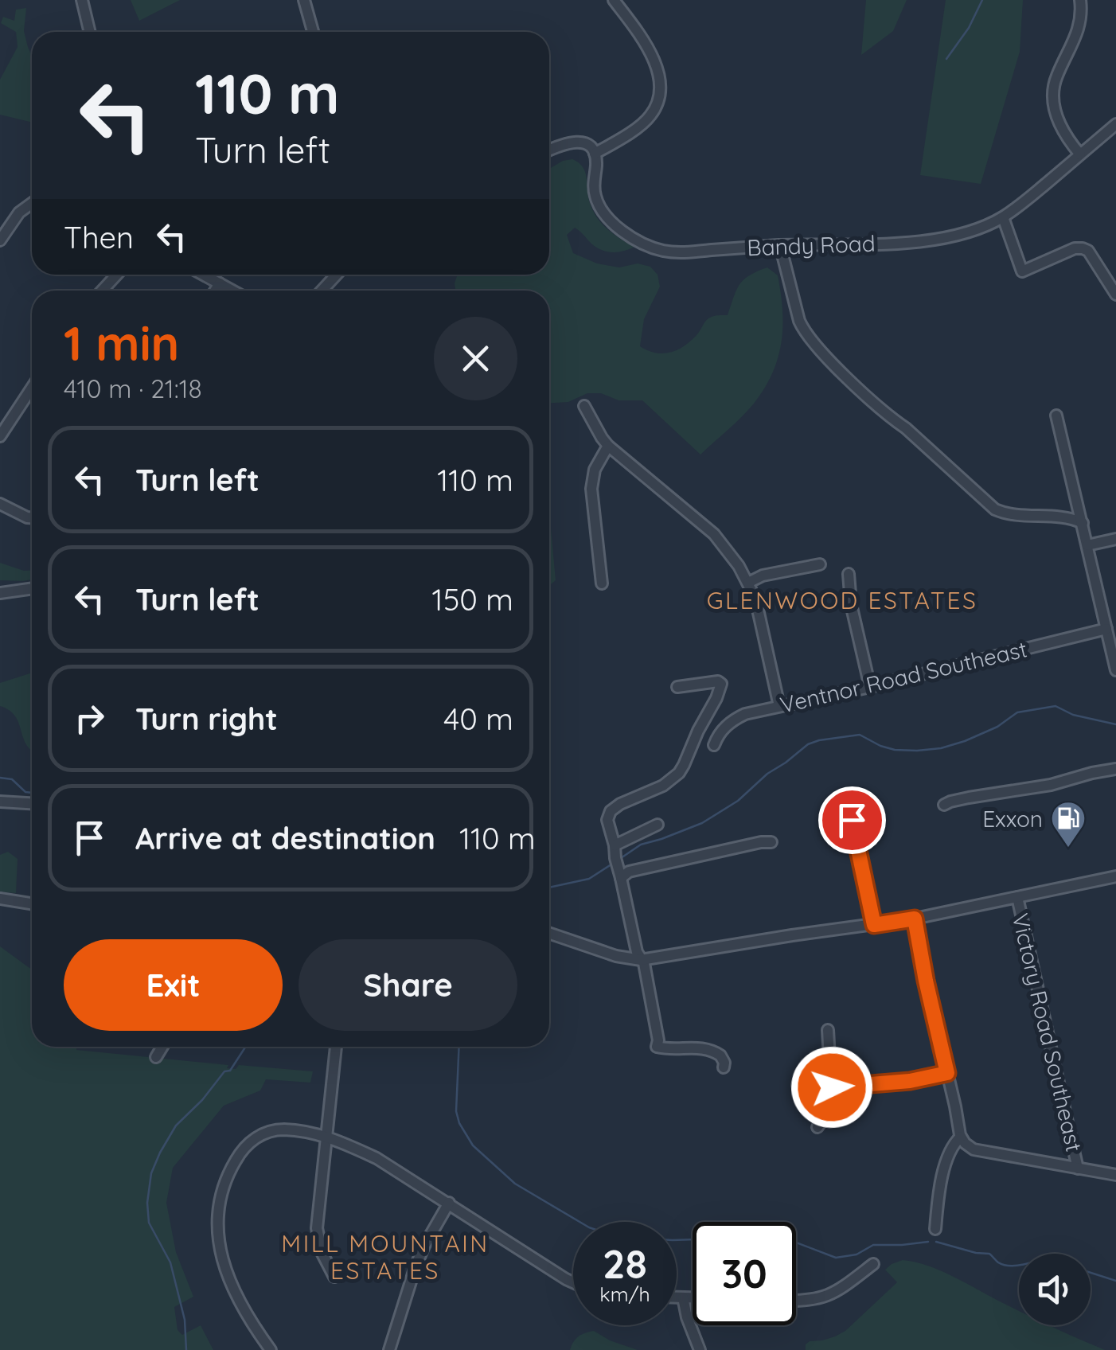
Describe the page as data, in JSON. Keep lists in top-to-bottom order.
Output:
{
  "streets": {
    "street": ["Bandy Road", "Ventnor Road Southeast", "Victory Road Southeast"]
  },
  "districts": ["GLENWOOD ESTATES", "MILL MOUNTAIN ESTATES"],
  "places": {
    "fuel station": ["Exxon"]
  },
  "page": {
    "turn": ["110 m", "Turn left"],
    "then": "Then",
    "heading": ["1 min", "410 m · 21:18"],
    "list": [
      {
        "name": "Turn left",
        "value": "110 m"
      },
      {
        "name": "Turn left",
        "value": "150 m"
      },
      {
        "name": "Turn right",
        "value": "40 m"
      },
      {
        "name": "Arrive at destination",
        "value": "110 m"
      }
    ],
    "buttons": ["Exit", "Share"],
    "speed": "28 km/h",
    "limit": "30"
  }
}
